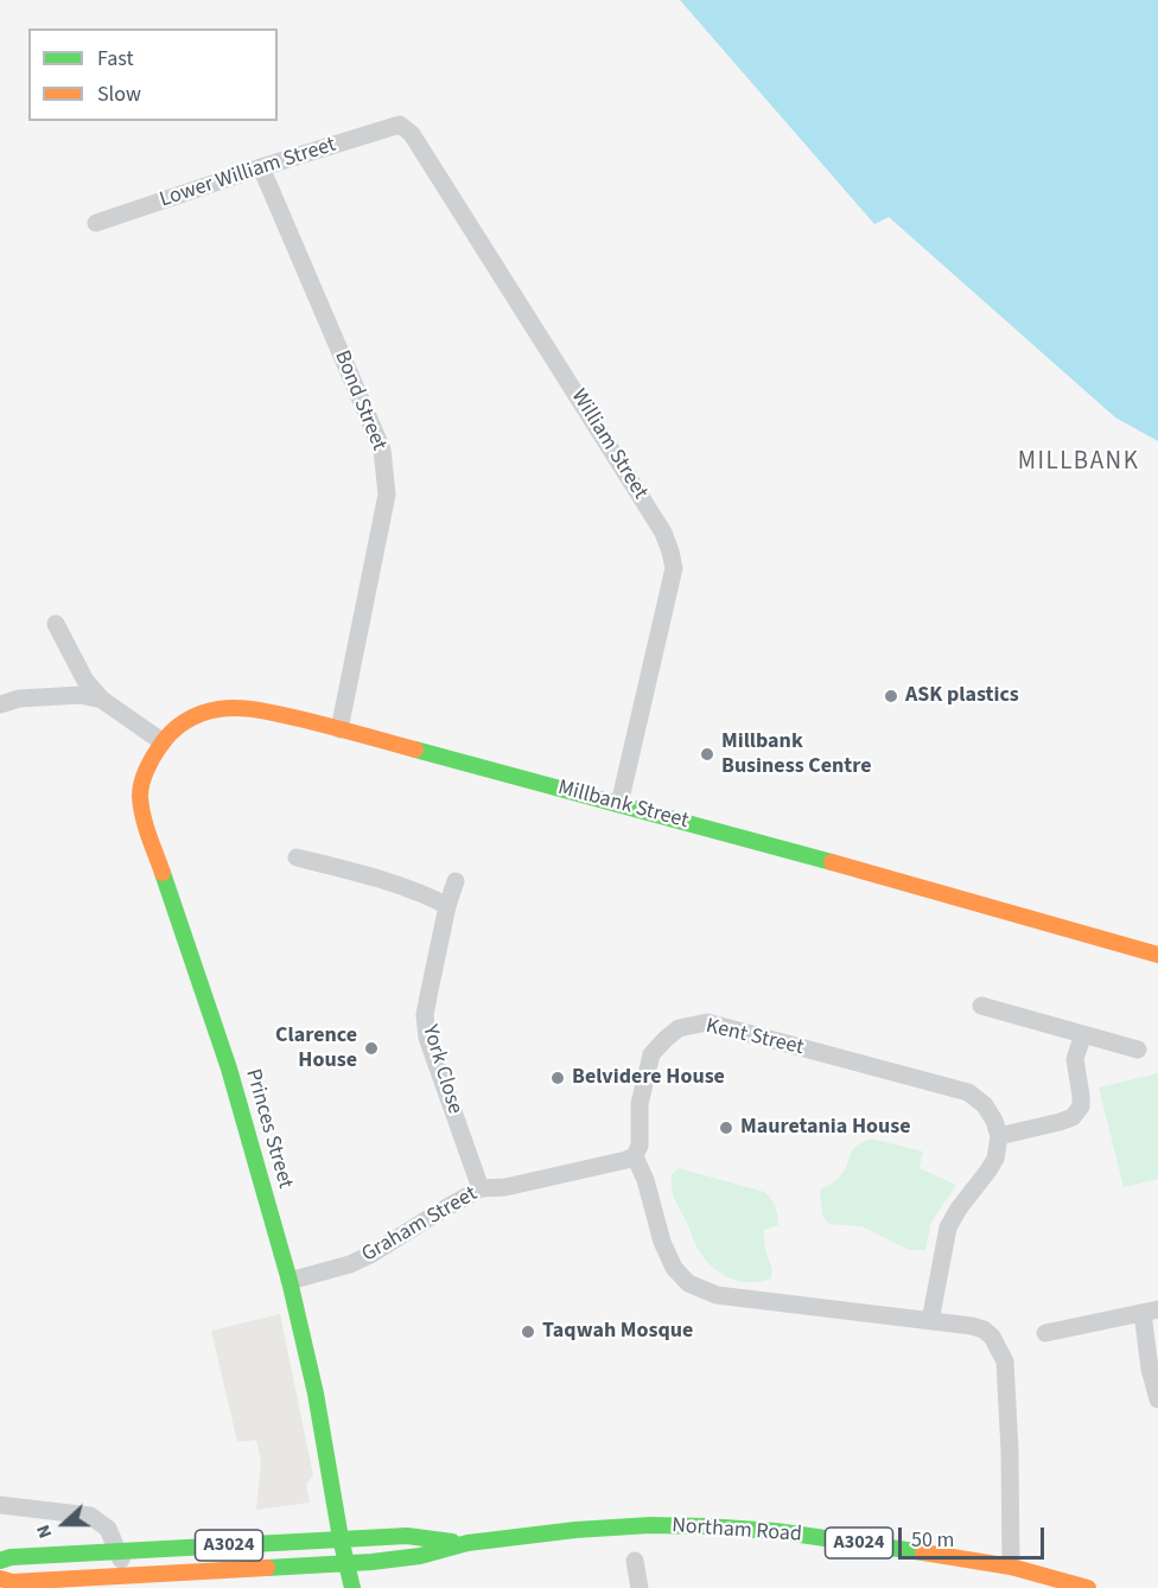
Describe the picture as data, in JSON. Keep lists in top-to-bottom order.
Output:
{
  "streets": {
    "street": [
      "Lower William Street",
      "Bond Street",
      "William Street",
      "Millbank Street",
      "Kent Street",
      "York Close",
      "Princes Street",
      "Graham Street",
      "Northam Road",
      "A3024"
    ]
  },
  "crossings": [
    ["Lower William Street", "Bond Street"],
    ["Lower William Street", "William Street"],
    ["Bond Street", "Millbank Street"],
    ["William Street", "Millbank Street"],
    ["Millbank Street", "Princes Street"],
    ["Kent Street", "Graham Street"],
    ["Kent Street", "Northam Road"],
    ["York Close", "Graham Street"],
    ["Princes Street", "Graham Street"],
    ["Princes Street", "Northam Road"],
    ["Northam Road", "A3024"]
  ],
  "districts": ["MILLBANK"],
  "places": [
    "ASK plastics",
    "Millbank Business Centre",
    "Clarence House",
    "Belvidere House",
    "Mauretania House",
    "Taqwah Mosque"
  ],
  "legend": ["Fast", "Slow"],
  "scale_bar": "50 m",
  "north": "left"
}
